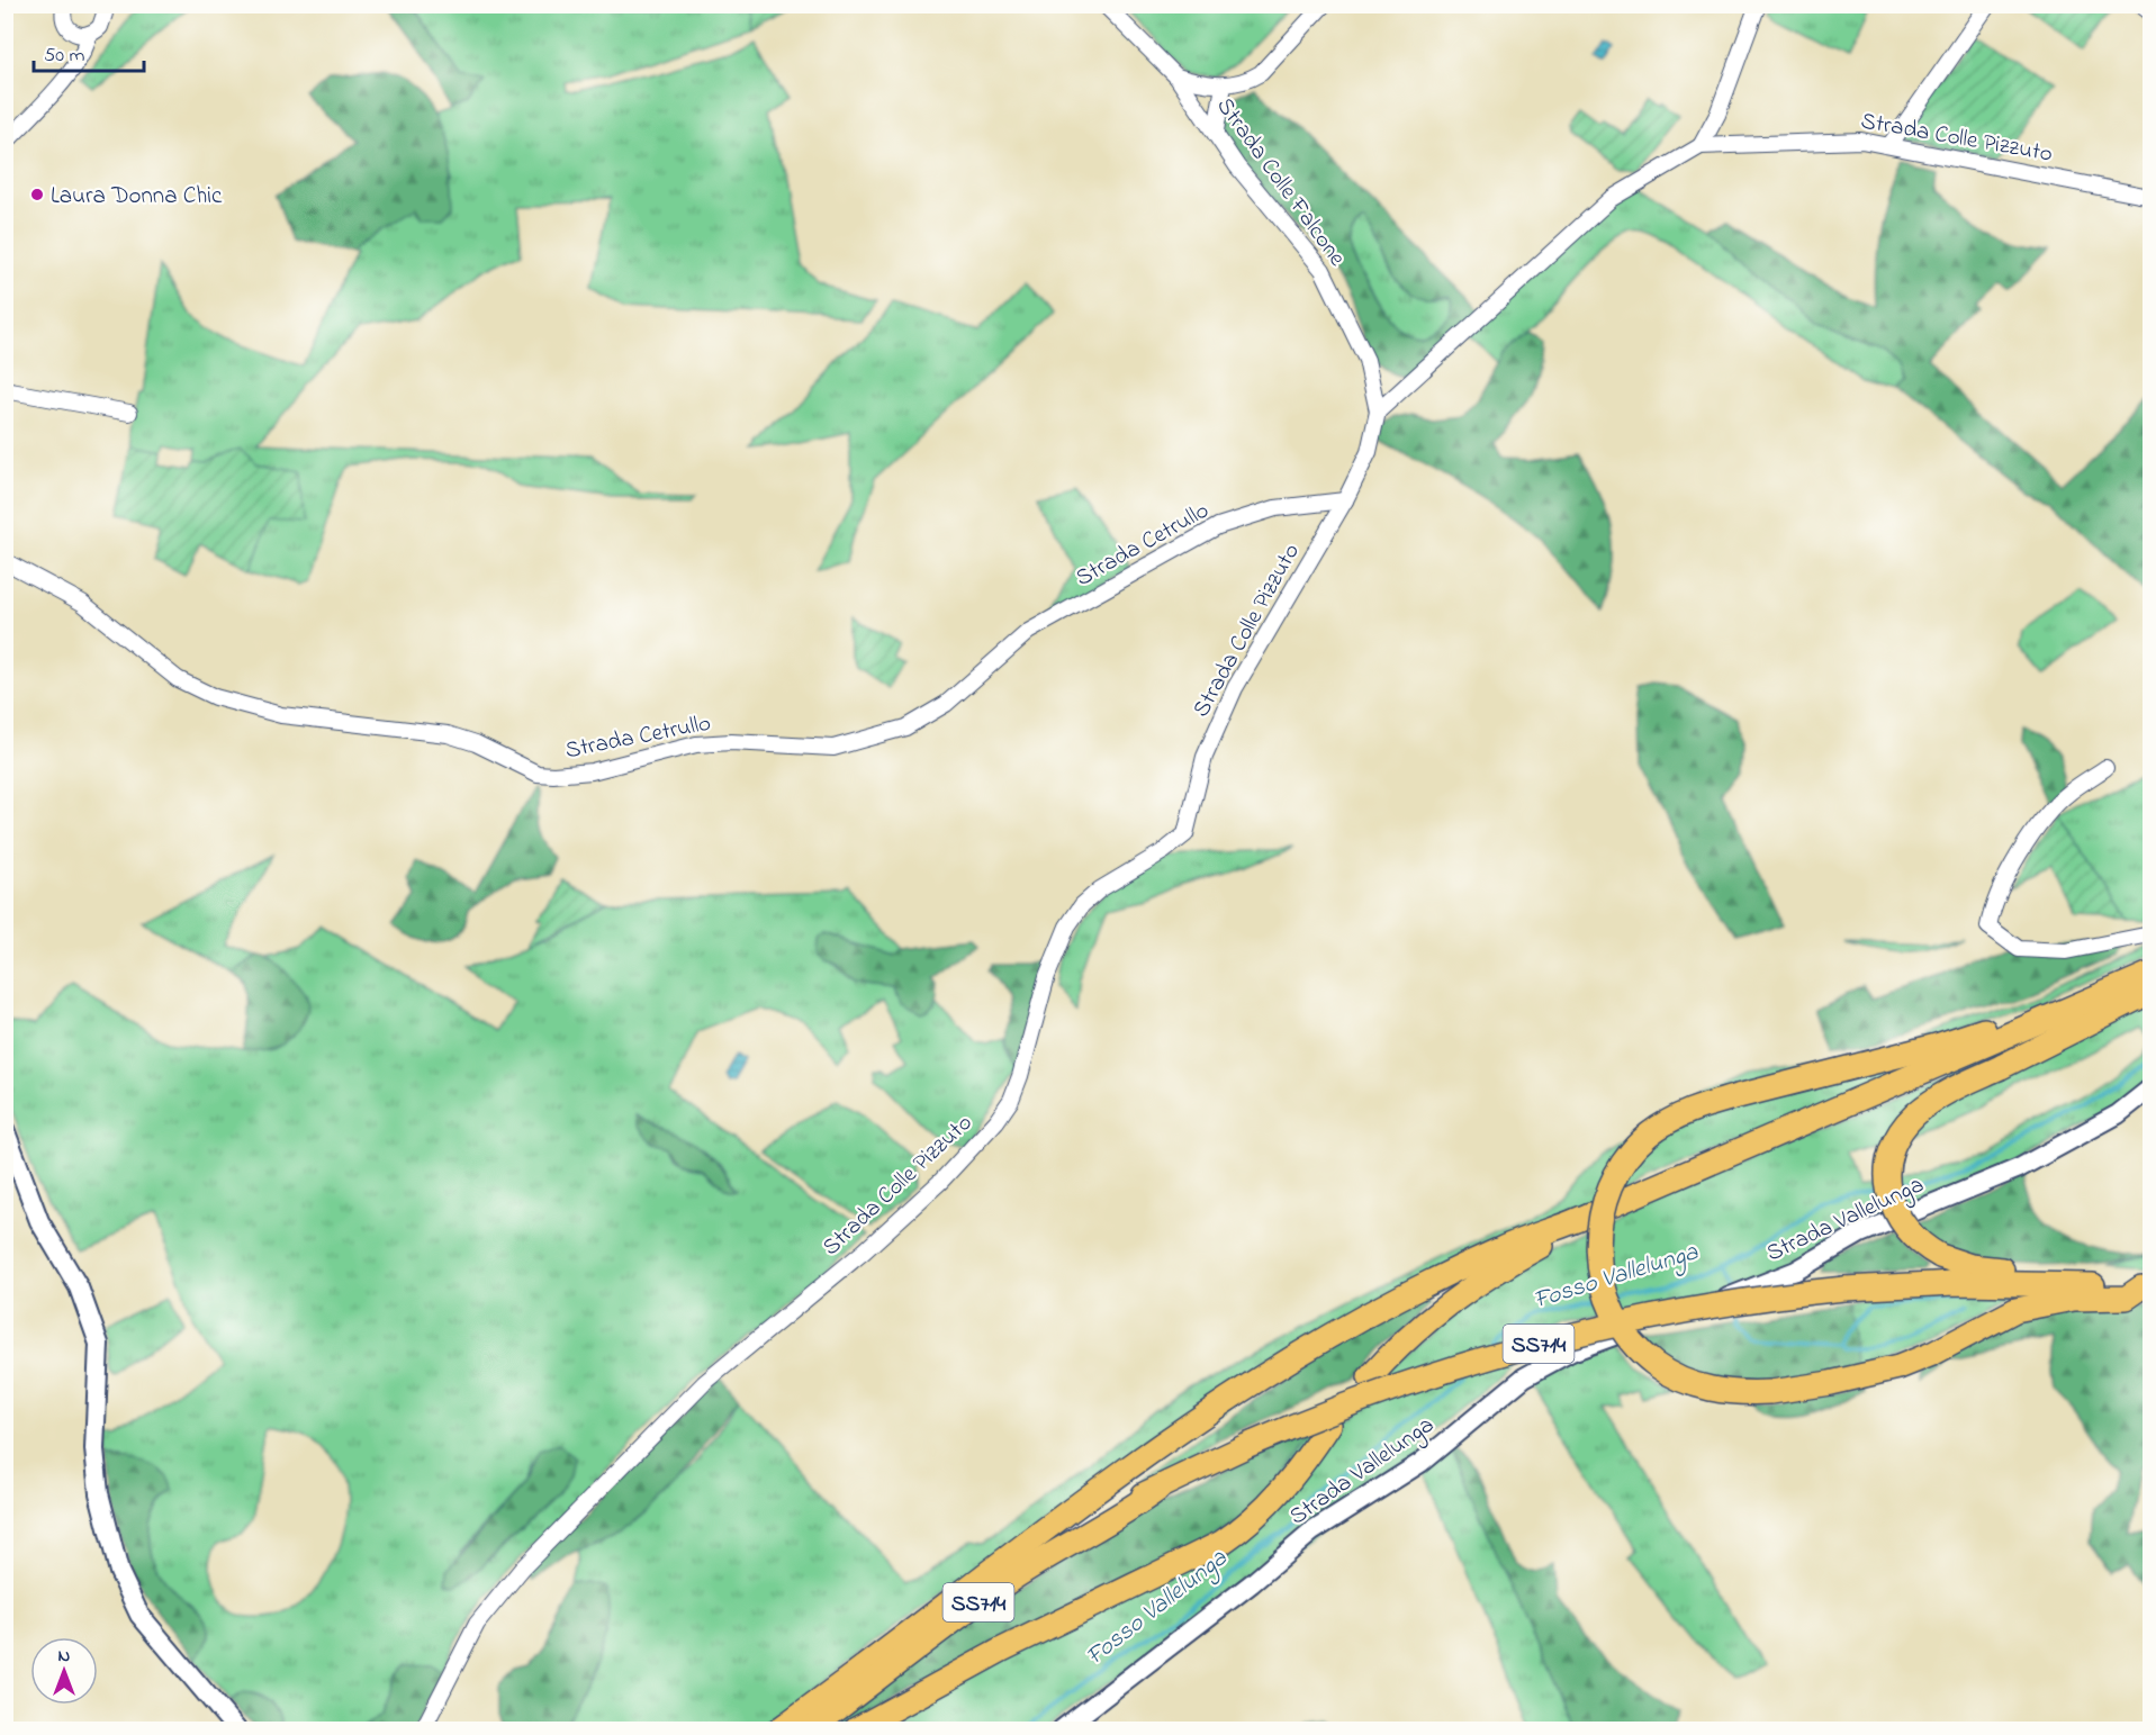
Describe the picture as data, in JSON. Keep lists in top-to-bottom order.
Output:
{
  "streets": {
    "highway": ["SS714"],
    "street": [
      "Strada Colle Pizzuto",
      "Strada Colle Falcone",
      "Strada Cetrullo",
      "Strada Vallelunga"
    ]
  },
  "crossings": [
    ["Strada Colle Pizzuto", "Strada Colle Falcone"],
    ["Strada Colle Pizzuto", "Strada Cetrullo"]
  ],
  "water": ["Fosso Vallelunga"],
  "places": ["Laura Donna Chic"],
  "scale_bar": "50 m",
  "north": "top"
}
